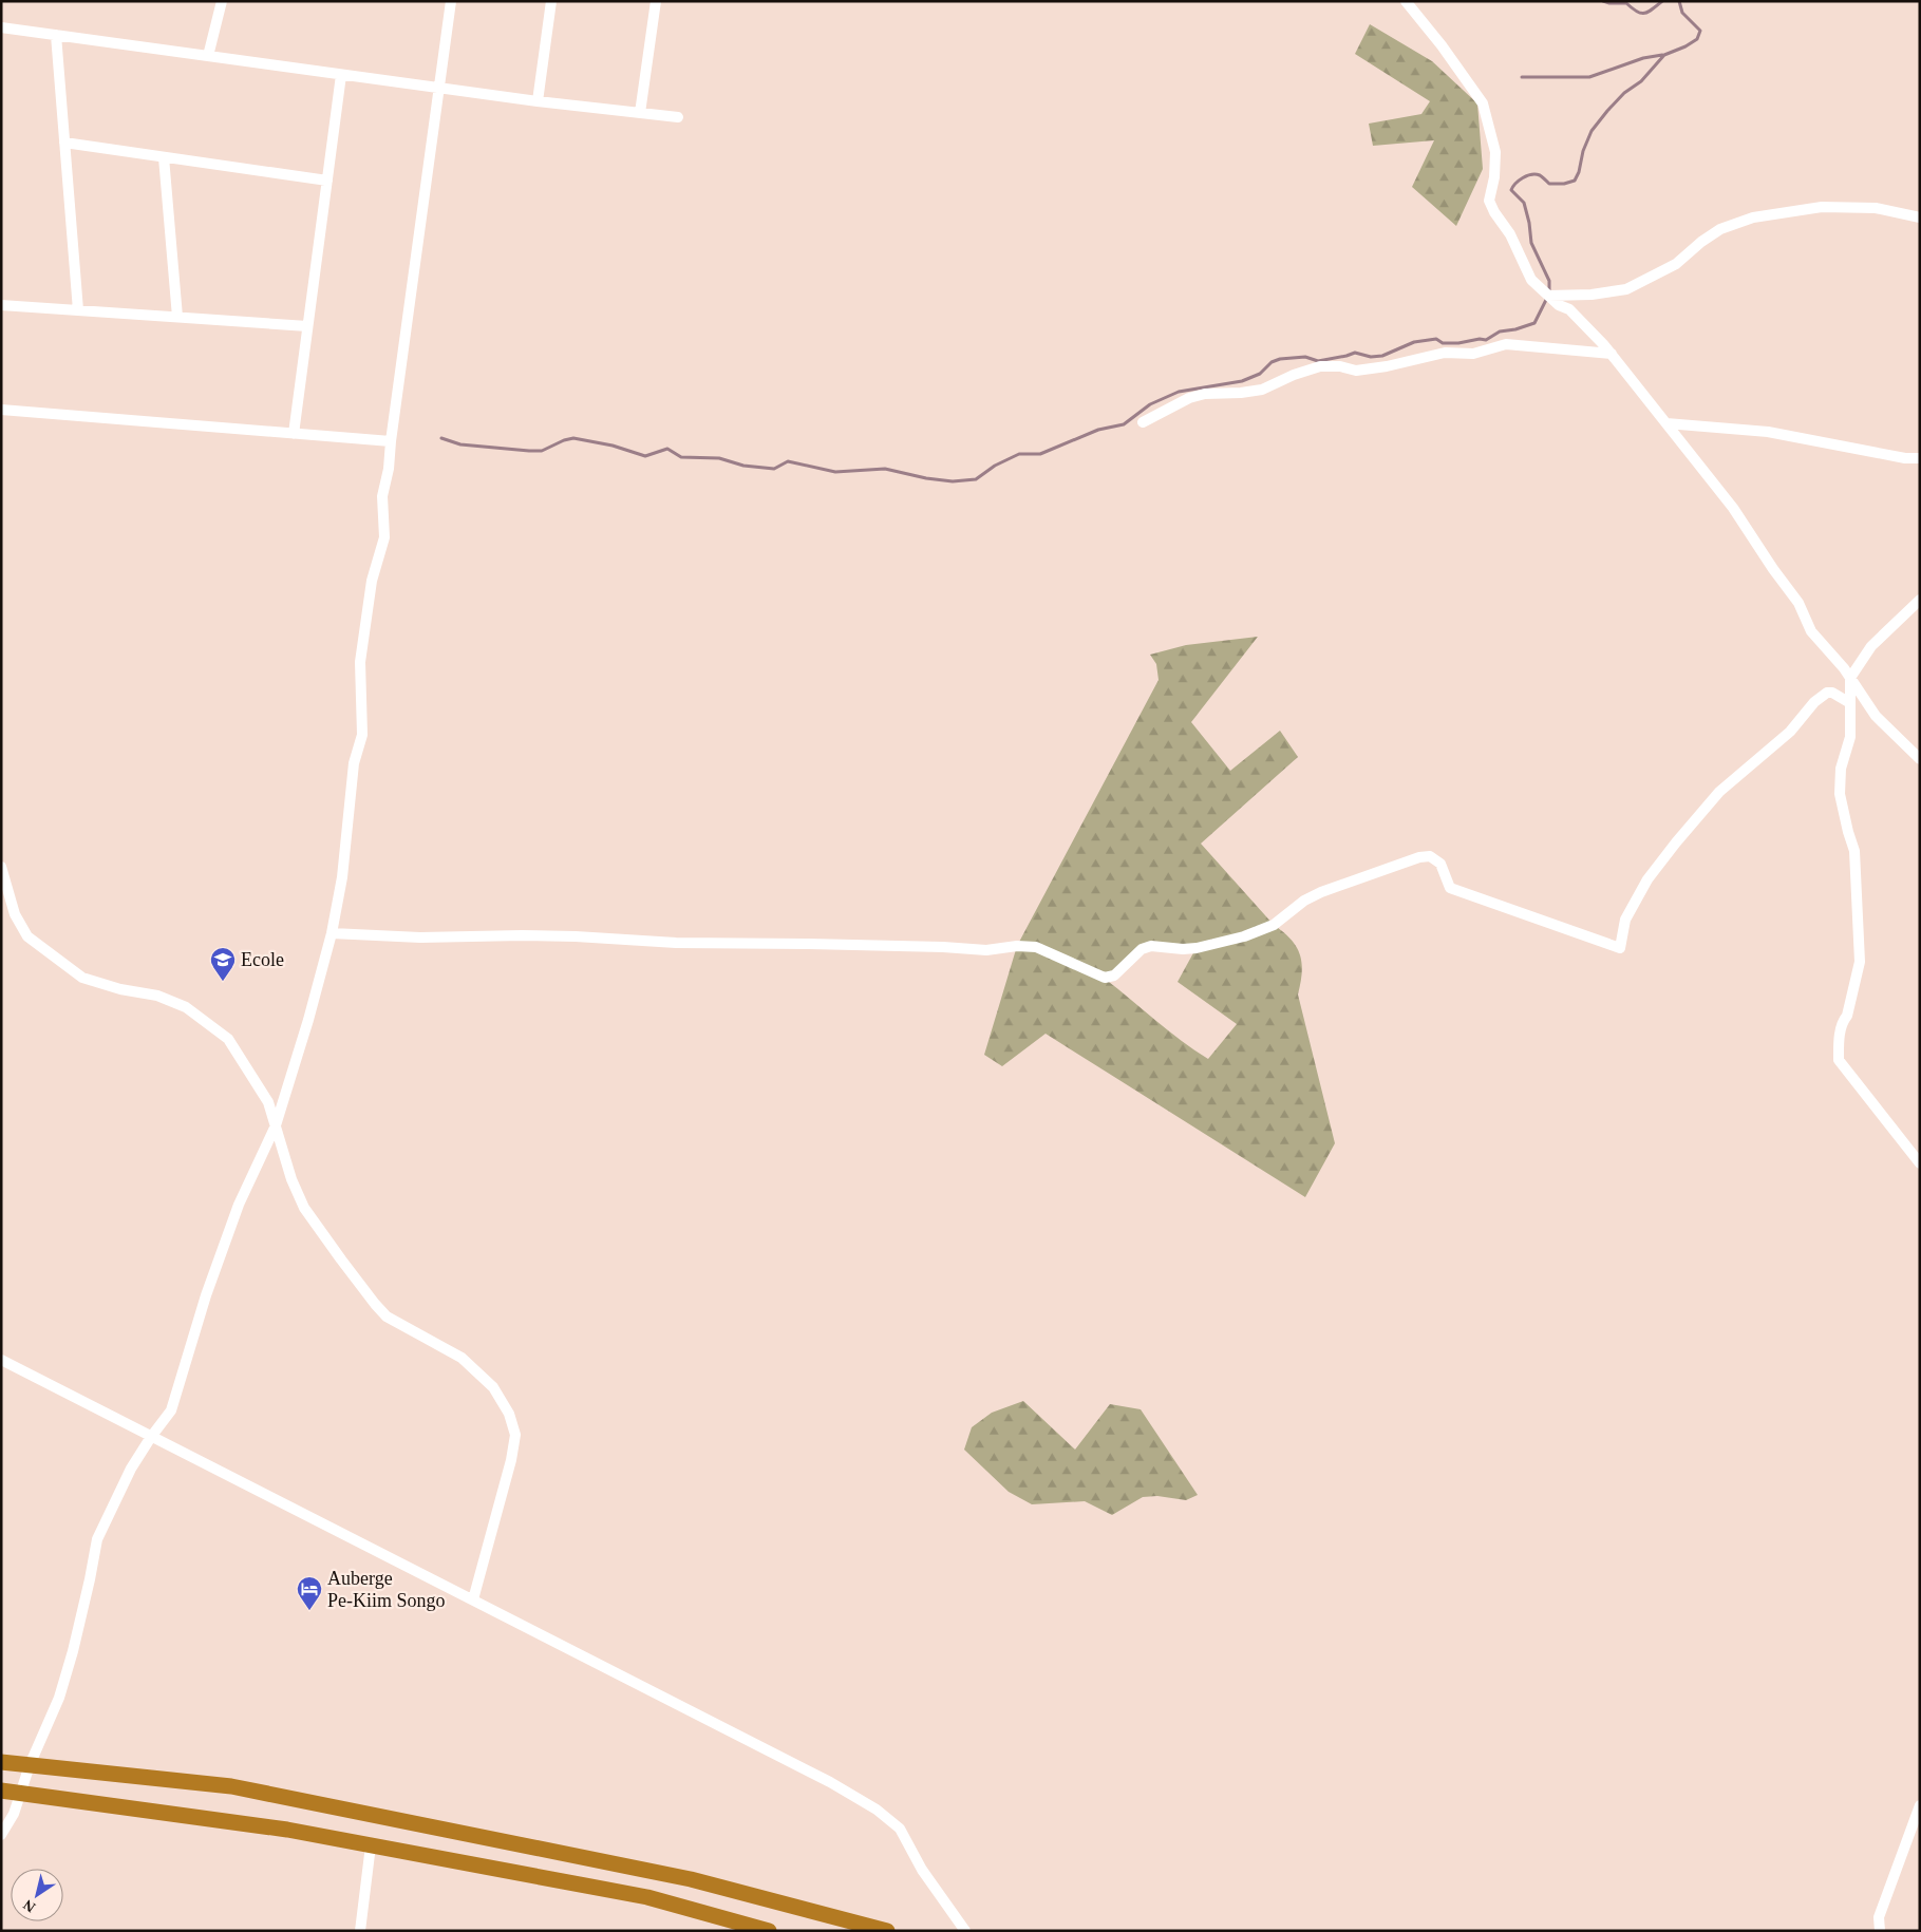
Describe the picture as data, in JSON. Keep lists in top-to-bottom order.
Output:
{
  "places": {
    "school or university": ["Ecole"],
    "hotel": ["Auberge Pe-Kiim Songo"]
  },
  "north": "bottom left"
}
